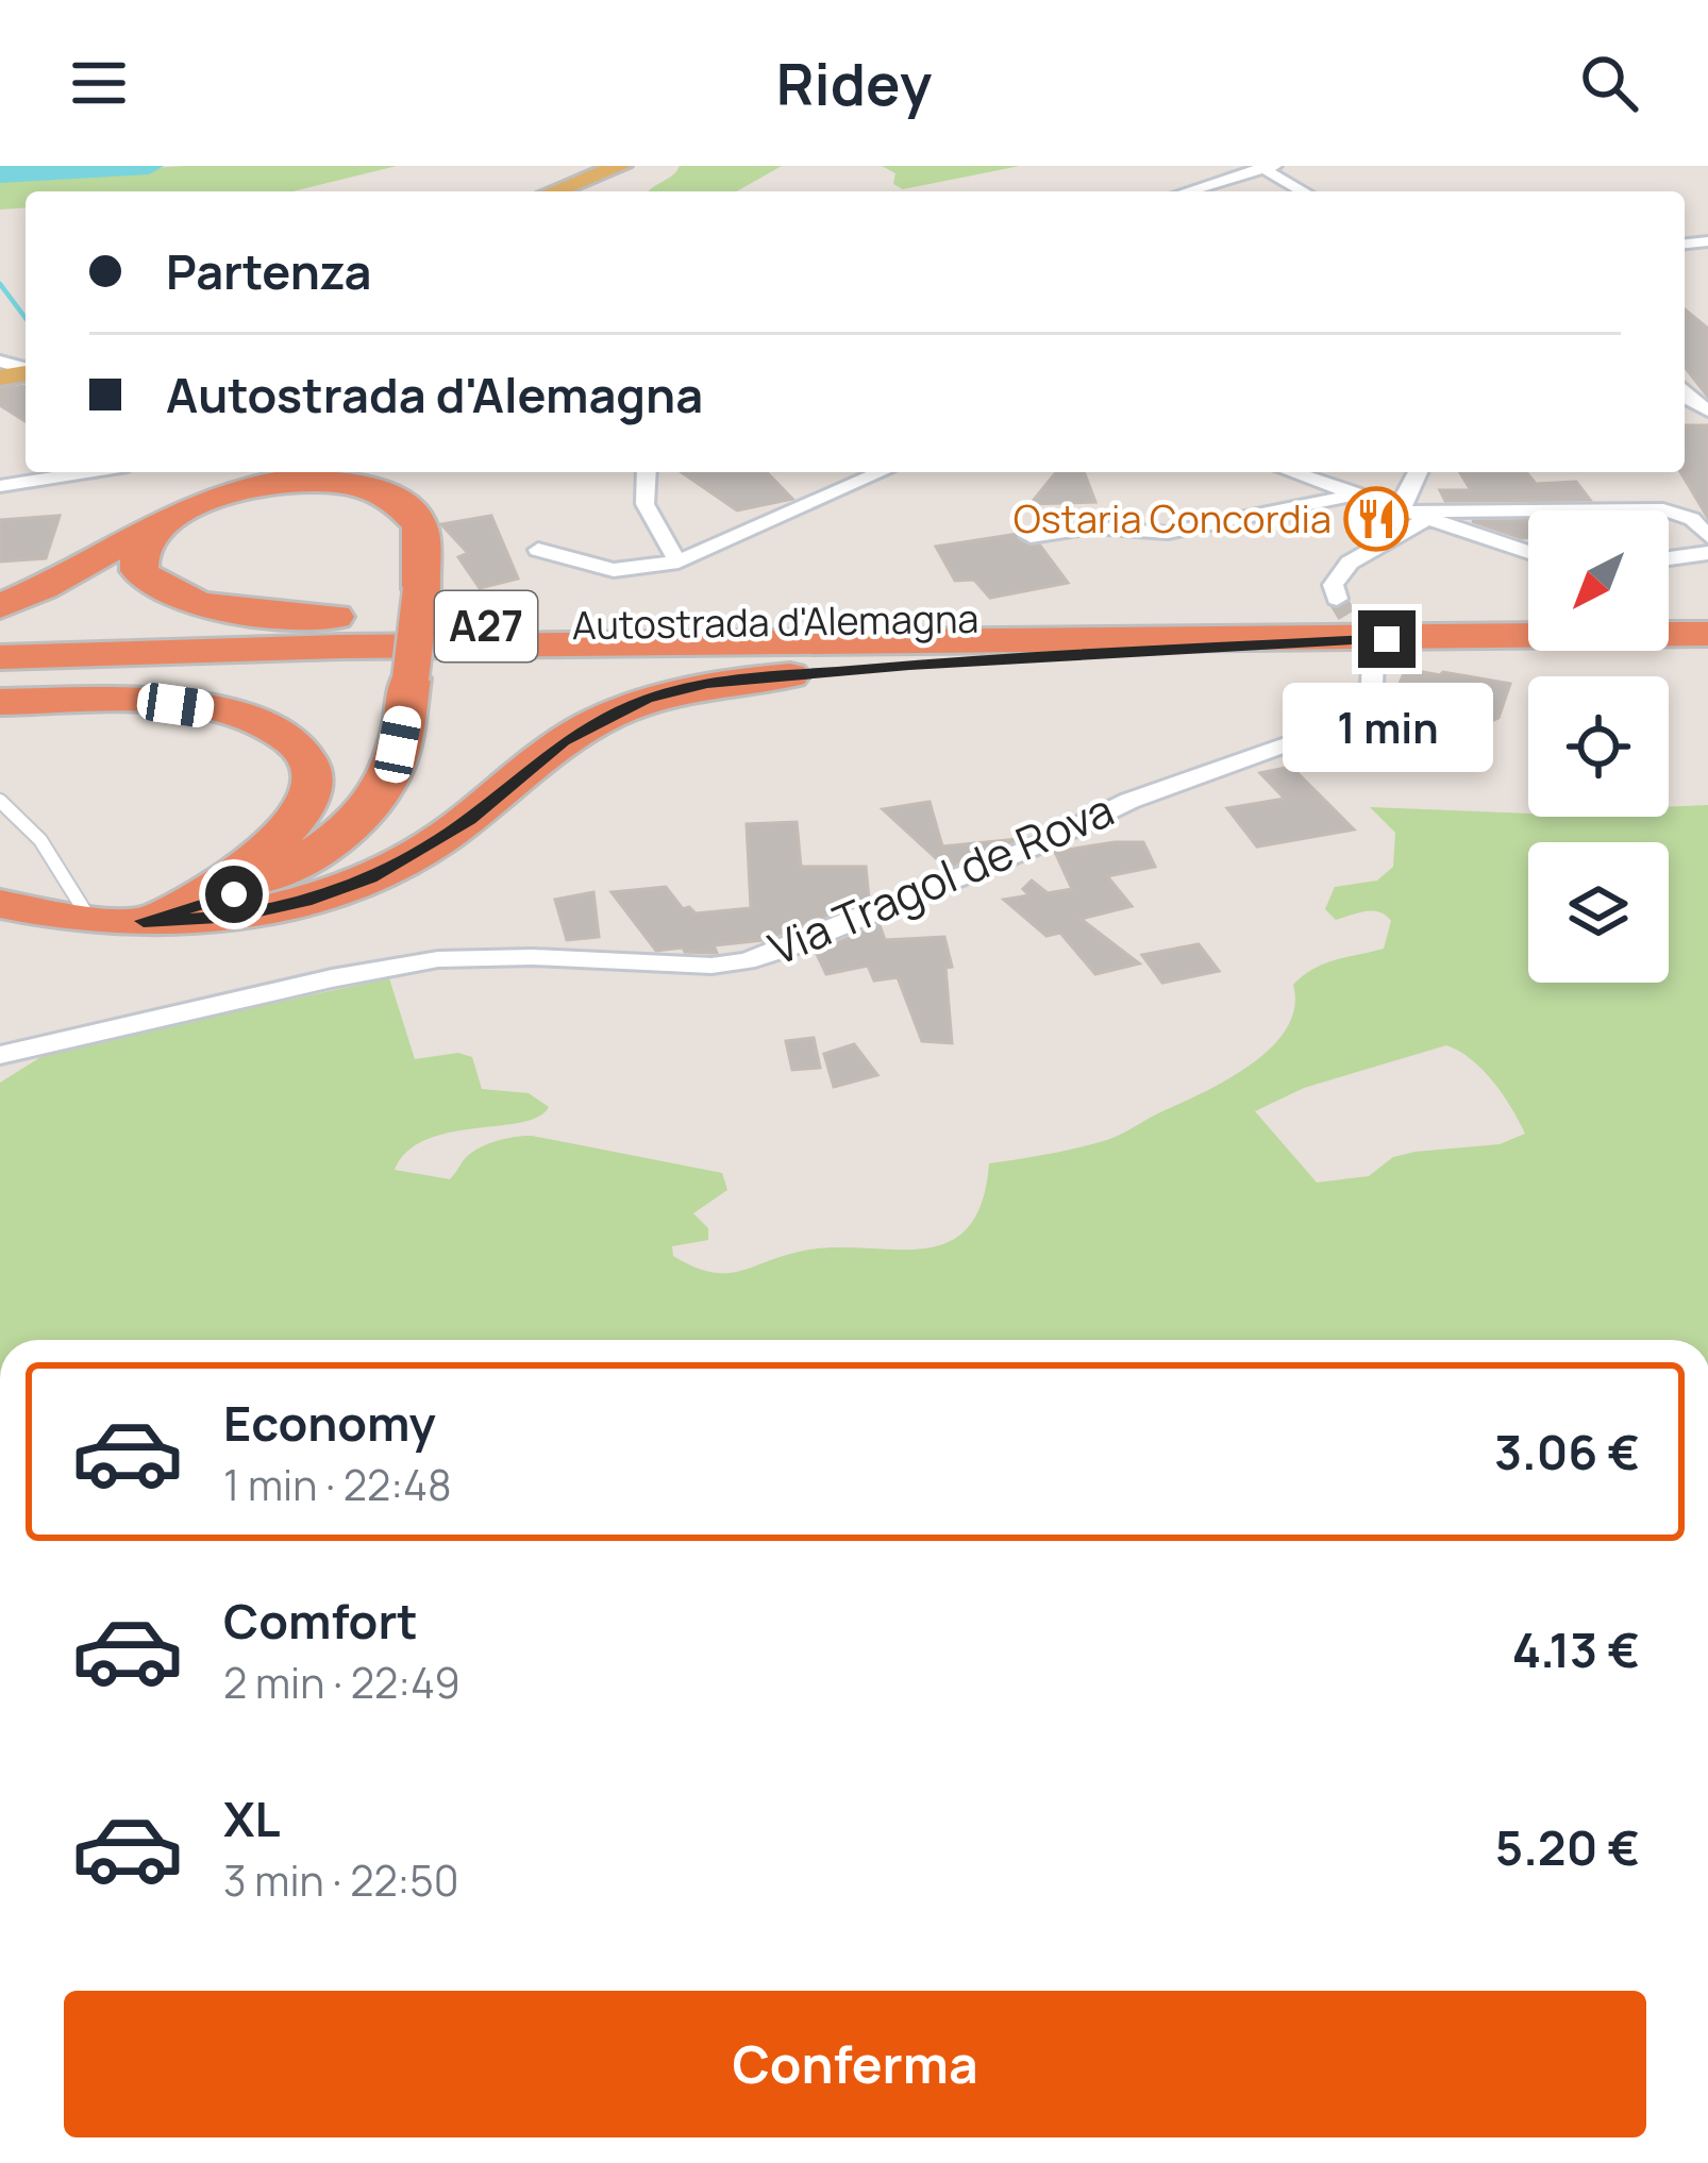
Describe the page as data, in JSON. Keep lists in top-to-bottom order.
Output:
{
  "streets": {
    "highway": ["Autostrada d'Alemagna", "A27"],
    "street": ["Via Tragol de Rova"]
  },
  "crossings": [
    ["Autostrada d'Alemagna", "A27"]
  ],
  "places": {
    "restaurant": ["Ostaria Concordia"]
  },
  "north": "bottom left",
  "page": {
    "header": "Ridey",
    "banner": ["Partenza", "Autostrada d'Alemagna"],
    "bubble": "1 min",
    "list": [
      {
        "name": "Economy",
        "note": "1 min · 22:48",
        "value": "3.06 €"
      },
      {
        "name": "Comfort",
        "note": "2 min · 22:49",
        "value": "4.13 €"
      },
      {
        "name": "XL",
        "note": "3 min · 22:50",
        "value": "5.20 €"
      }
    ],
    "buttons": "Conferma"
  }
}
